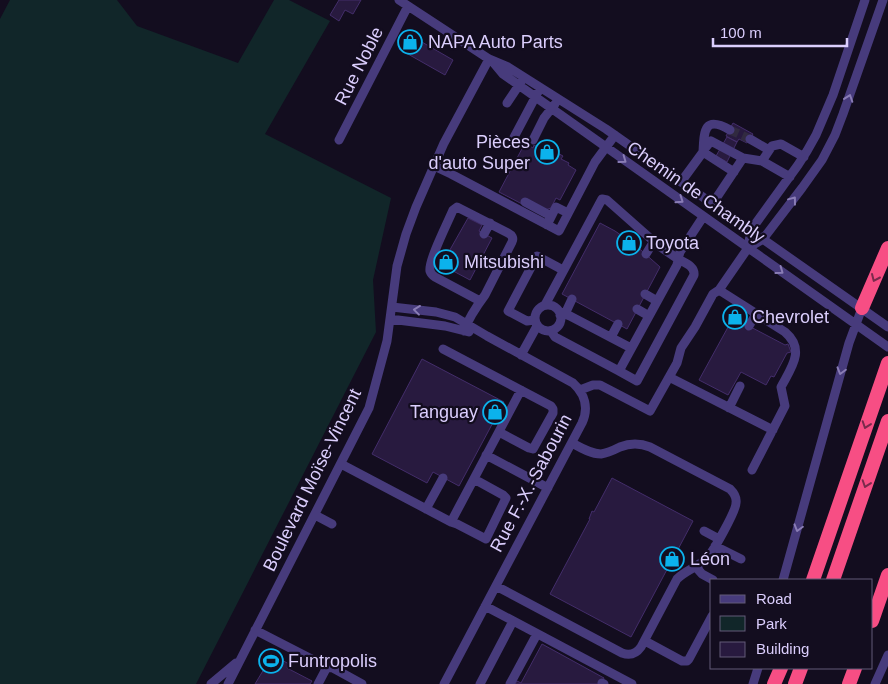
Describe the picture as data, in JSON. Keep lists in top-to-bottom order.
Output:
{
  "streets": {
    "street": [
      "Rue Noble",
      "Chemin de Chambly",
      "Boulevard Moïse-Vincent",
      "Rue F.-X.-Sabourin"
    ]
  },
  "crossings": [
    ["Rue Noble", "Chemin de Chambly"],
    ["Chemin de Chambly", "Boulevard Moïse-Vincent"]
  ],
  "places": {
    "shop": [
      "NAPA Auto Parts",
      "Pièces d'auto Super",
      "Toyota",
      "Mitsubishi",
      "Chevrolet",
      "Tanguay",
      "Léon"
    ],
    "sports": ["Funtropolis"]
  },
  "legend": ["Road", "Park", "Building"],
  "scale_bar": "100 m"
}
